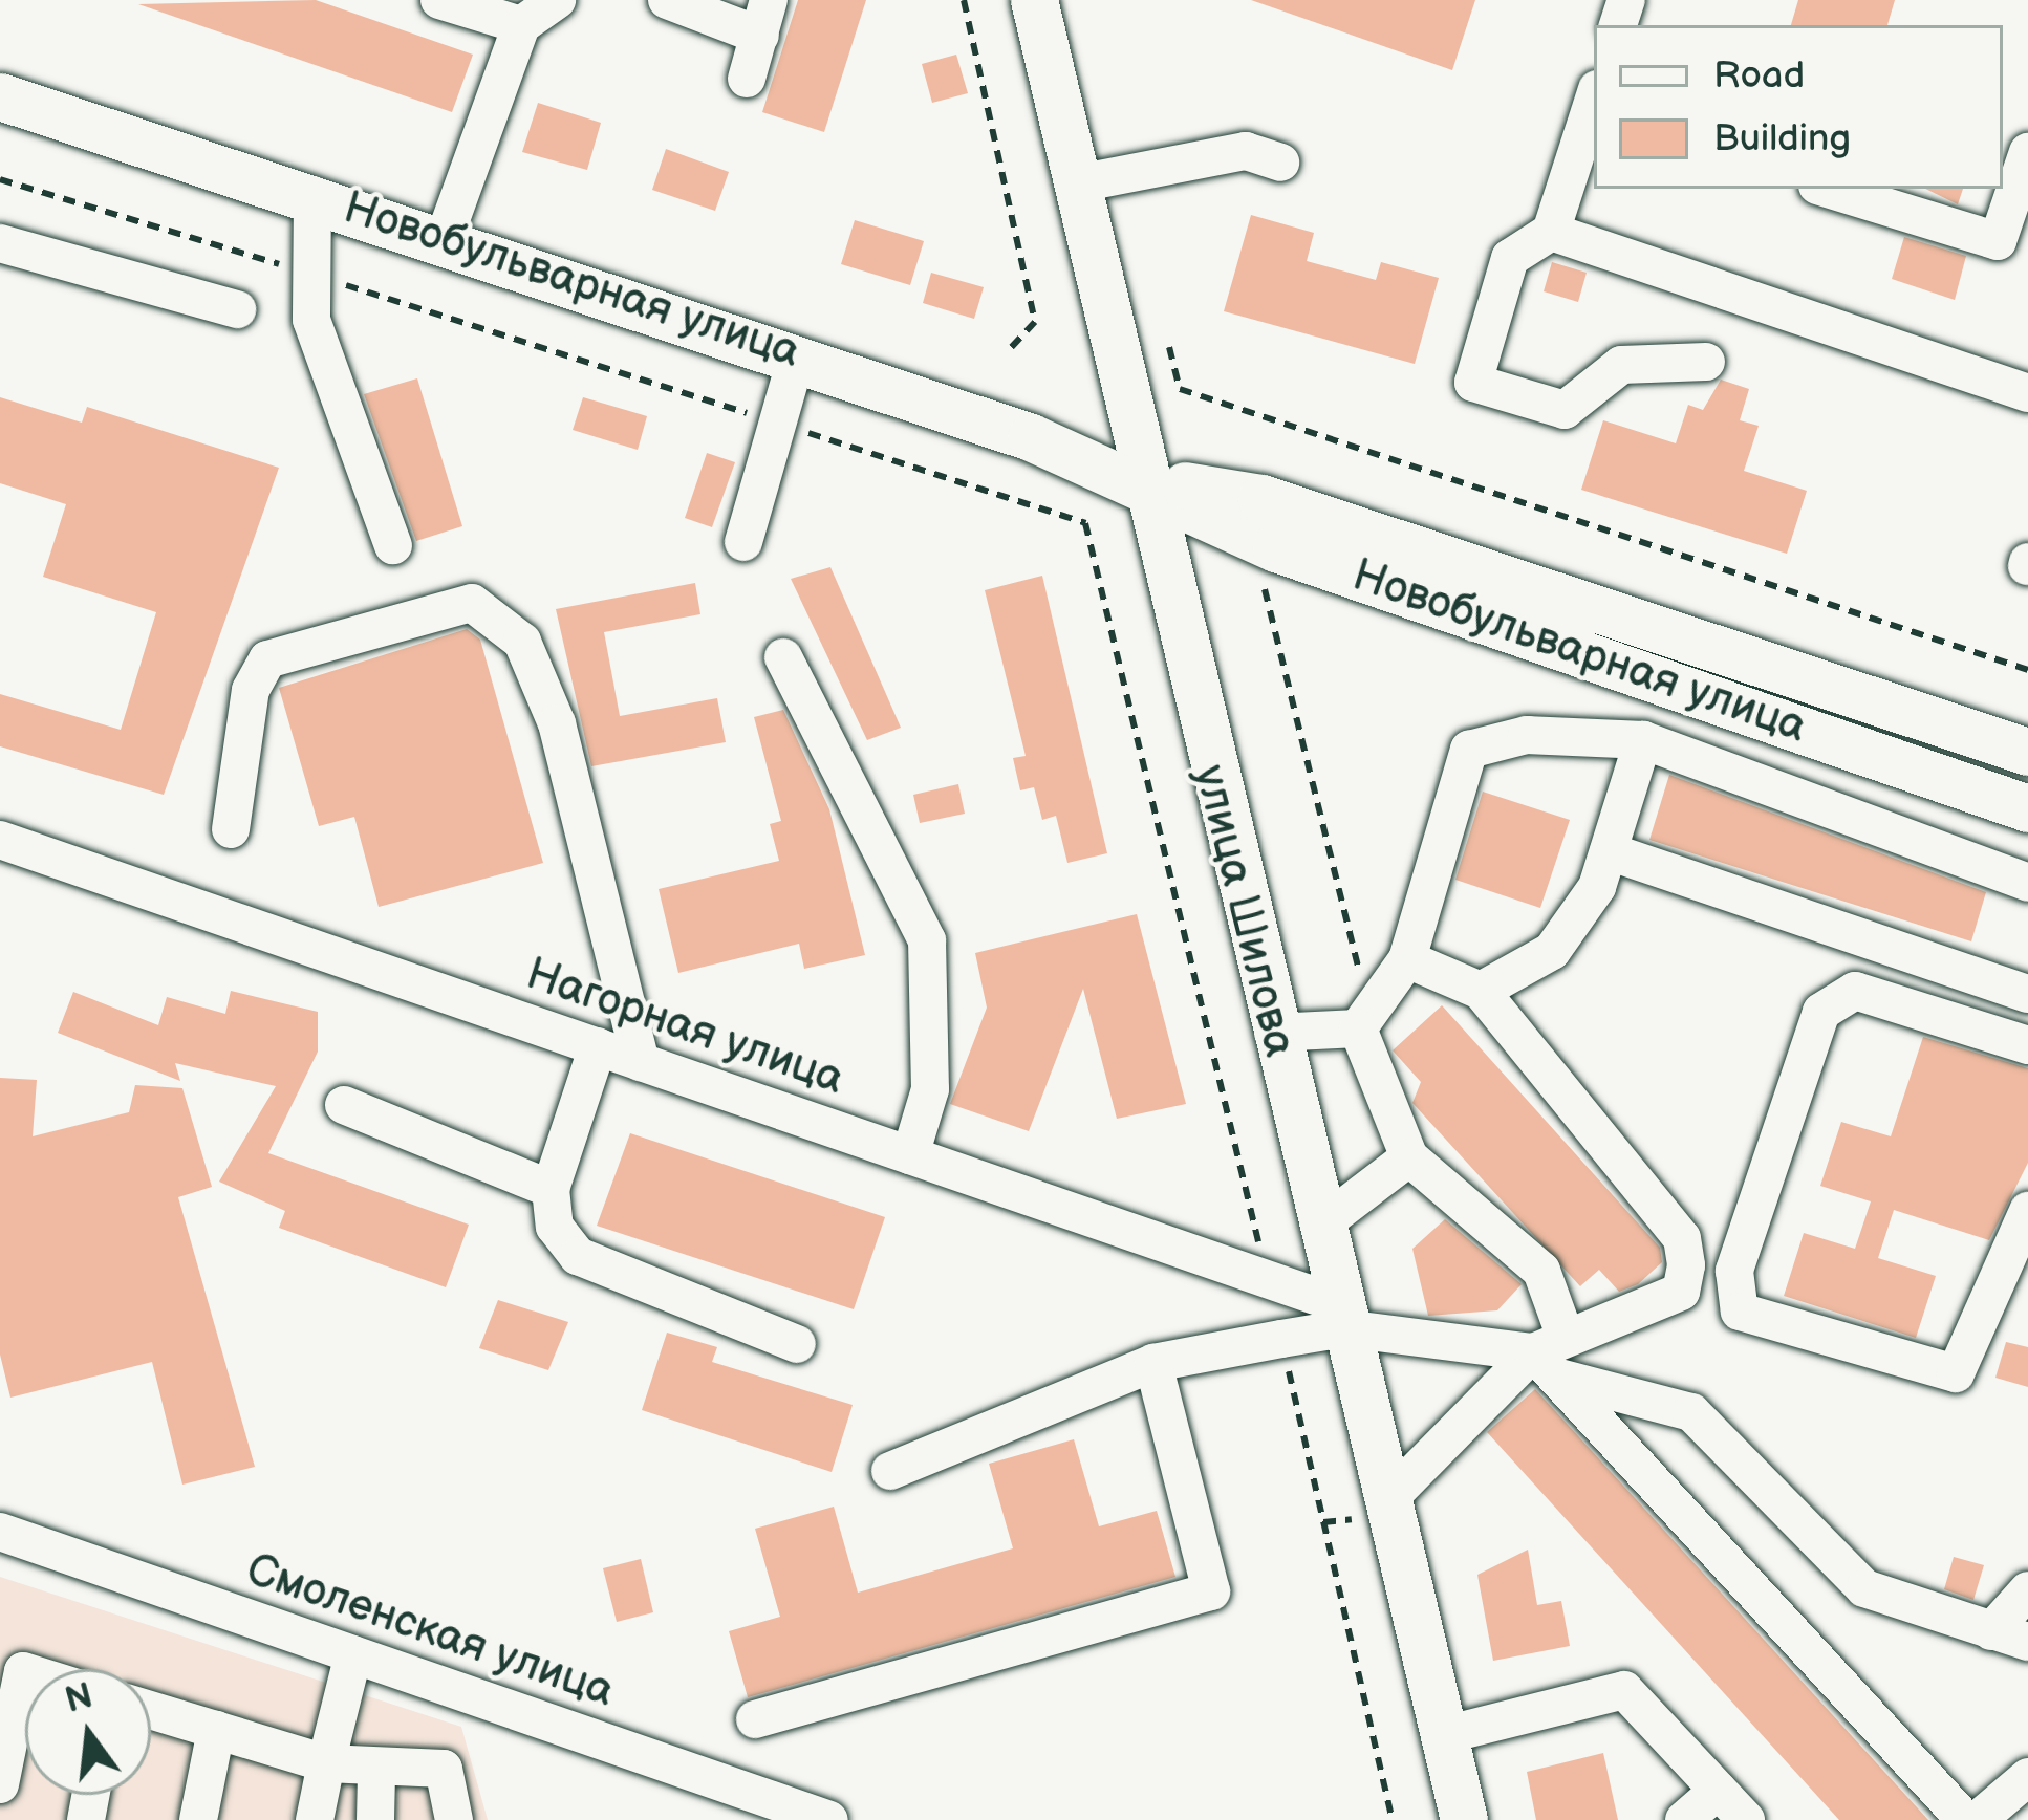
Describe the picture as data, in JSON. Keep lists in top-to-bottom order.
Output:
{
  "streets": {
    "main road": ["Новобульварная улица", "улица Шилова"],
    "street": ["Нагорная улица", "Смоленская улица"]
  },
  "crossings": [
    ["Новобульварная улица", "улица Шилова"],
    ["улица Шилова", "Нагорная улица"]
  ],
  "legend": ["Road", "Building"],
  "north": "top"
}
